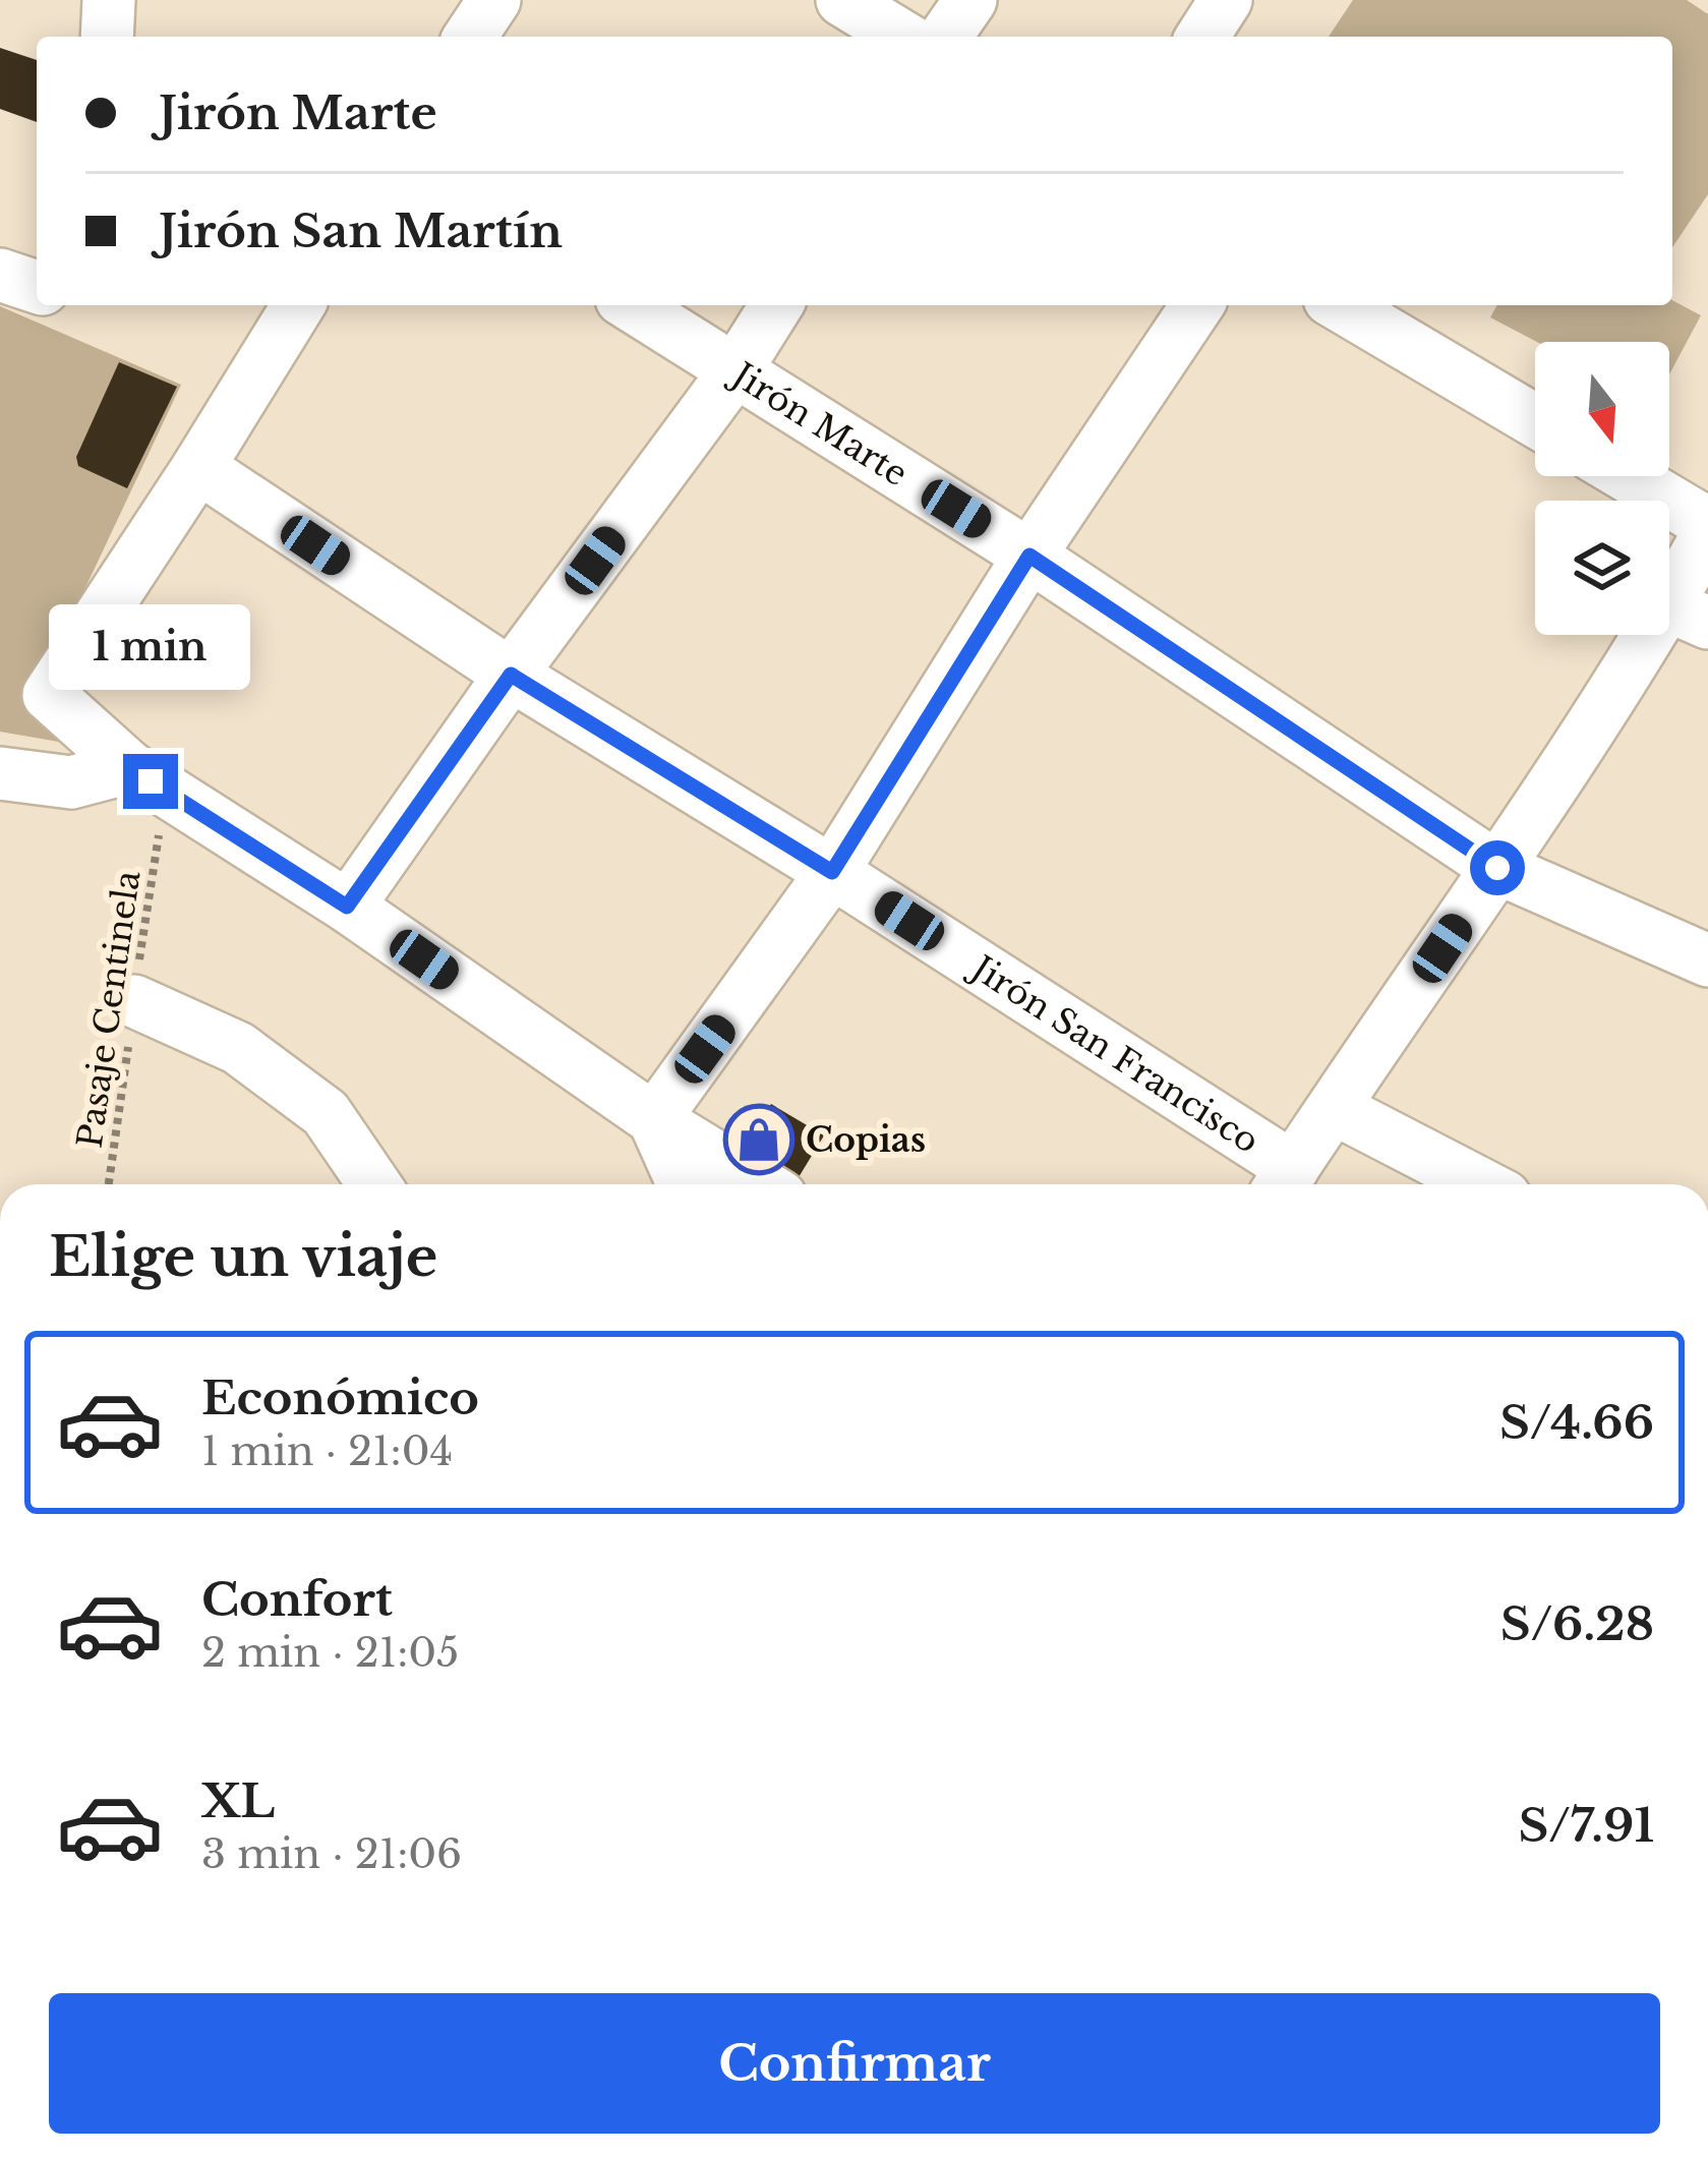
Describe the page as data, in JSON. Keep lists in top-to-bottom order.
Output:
{
  "streets": {
    "street": ["Jirón Marte", "Jirón San Francisco"],
    "path": ["Pasaje Centinela"]
  },
  "places": {
    "shop": ["Copias"]
  },
  "north": "bottom",
  "page": {
    "banner": ["Jirón Marte", "Jirón San Martín"],
    "bubble": "1 min",
    "heading": "Elige un viaje",
    "list": [
      {
        "name": "Económico",
        "note": "1 min · 21:04",
        "value": "S/4.66"
      },
      {
        "name": "Confort",
        "note": "2 min · 21:05",
        "value": "S/6.28"
      },
      {
        "name": "XL",
        "note": "3 min · 21:06",
        "value": "S/7.91"
      }
    ],
    "buttons": "Confirmar"
  }
}
